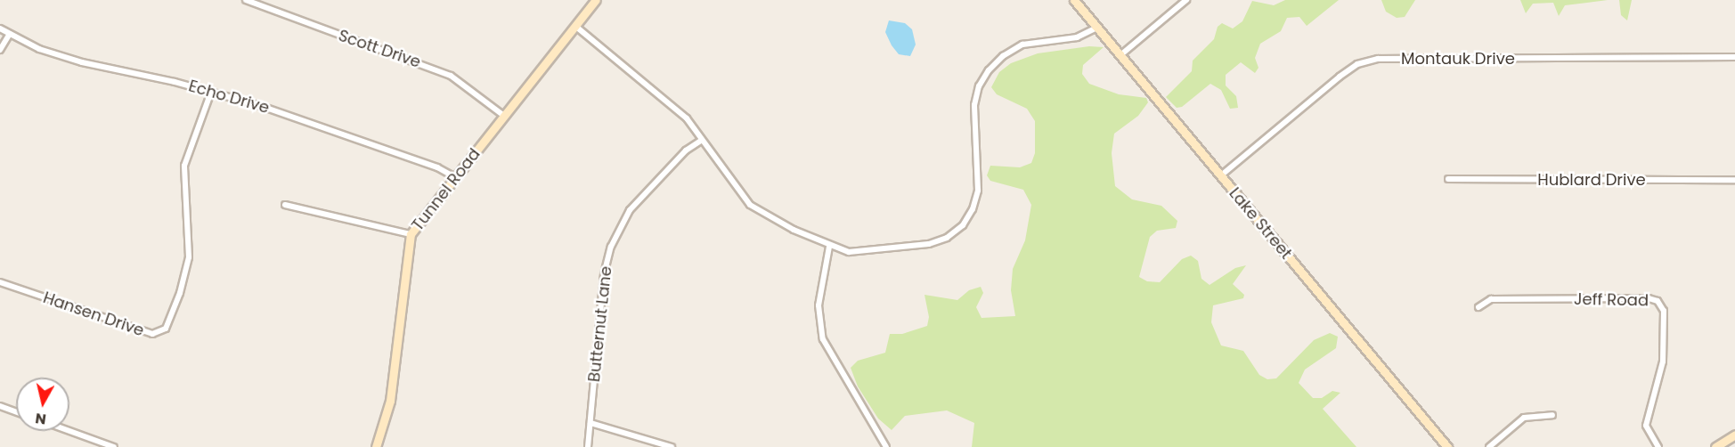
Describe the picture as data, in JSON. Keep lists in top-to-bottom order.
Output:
{
  "streets": {
    "street": [
      "Scott Drive",
      "Montauk Drive",
      "Echo Drive",
      "Hublard Drive",
      "Tunnel Road",
      "Lake Street",
      "Jeff Road",
      "Hansen Drive",
      "Butternut Lane"
    ]
  },
  "crossings": [
    ["Scott Drive", "Tunnel Road"],
    ["Montauk Drive", "Lake Street"],
    ["Echo Drive", "Tunnel Road"],
    ["Echo Drive", "Hansen Drive"]
  ],
  "north": "bottom"
}
